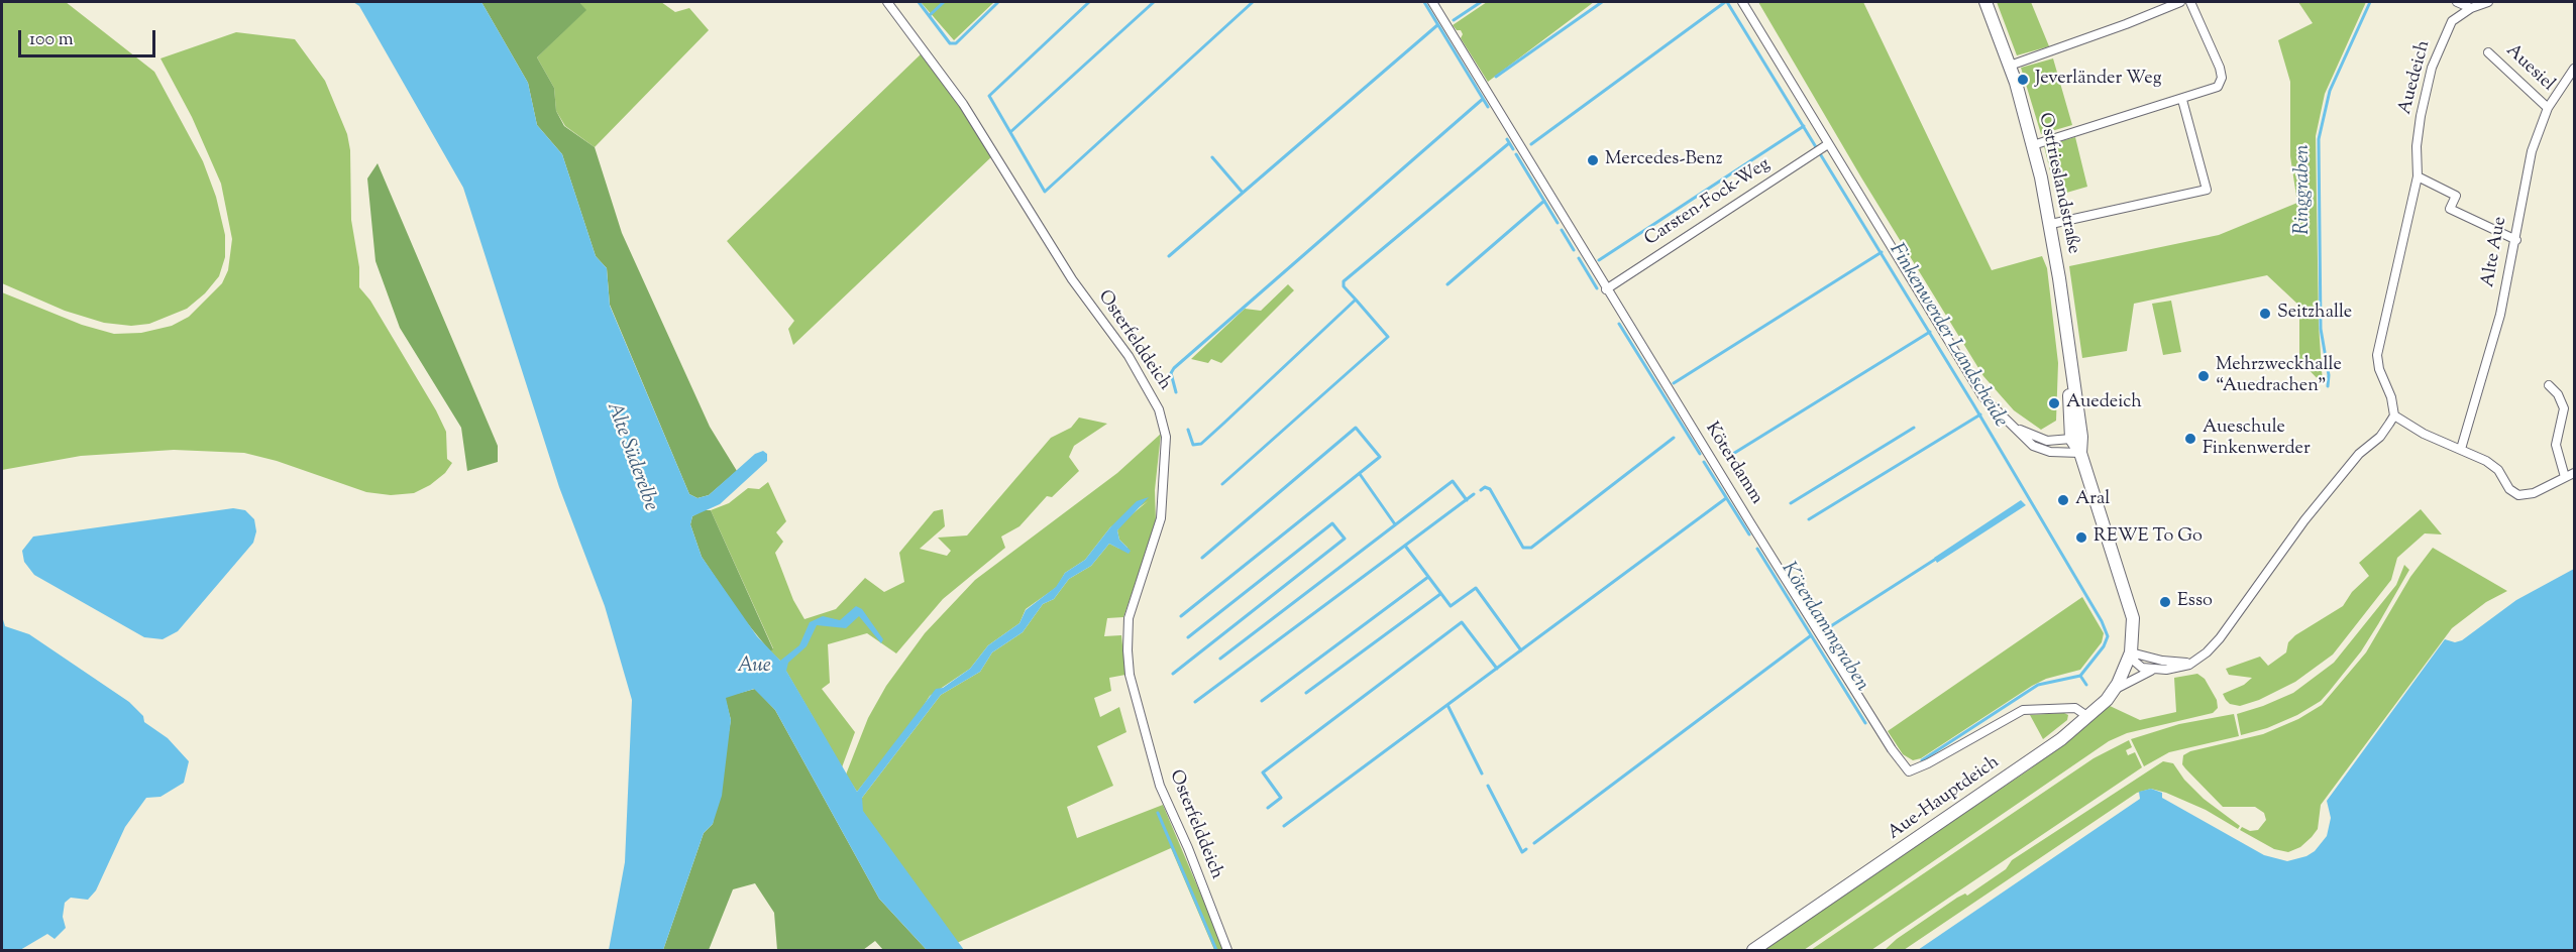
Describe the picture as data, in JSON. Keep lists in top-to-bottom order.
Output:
{
  "streets": {
    "street": [
      "Auesiel",
      "Auedeich",
      "Ostfrieslandstraße",
      "Carsten-Fock-Weg",
      "Alte Aue",
      "Osterfelddeich",
      "Köterdamm",
      "Aue-Hauptdeich"
    ]
  },
  "crossings": [
    ["Auesiel", "Alte Aue"],
    ["Ostfrieslandstraße", "Aue-Hauptdeich"],
    ["Carsten-Fock-Weg", "Köterdamm"],
    ["Köterdamm", "Aue-Hauptdeich"]
  ],
  "water": [
    "Ringgraben",
    "Finkenwerder Landscheide",
    "Alte Süderelbe",
    "Köterdammgraben",
    "Aue"
  ],
  "places": [
    "Jeverländer Weg",
    "Mercedes-Benz",
    "Seitzhalle",
    "Mehrzweckhalle “Auedrachen”",
    "Auedeich",
    "Aueschule Finkenwerder",
    "Aral",
    "REWE To Go",
    "Esso"
  ],
  "scale_bar": "100 m"
}
